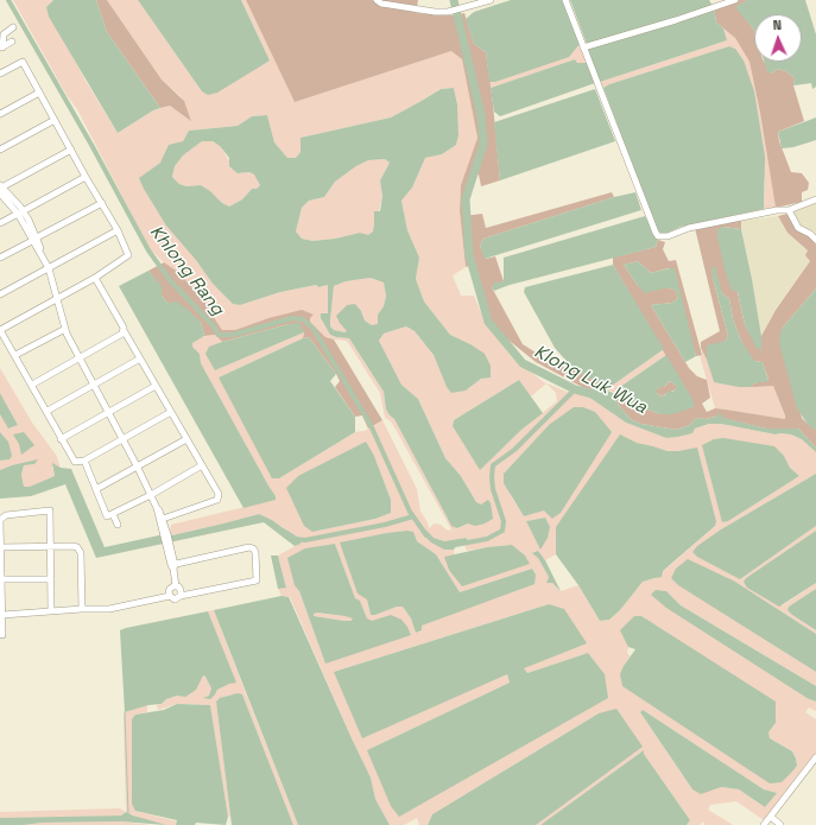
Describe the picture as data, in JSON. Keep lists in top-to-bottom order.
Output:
{
  "water": ["Khlong Rang", "Klong Luk Wua"],
  "north": "top"
}
